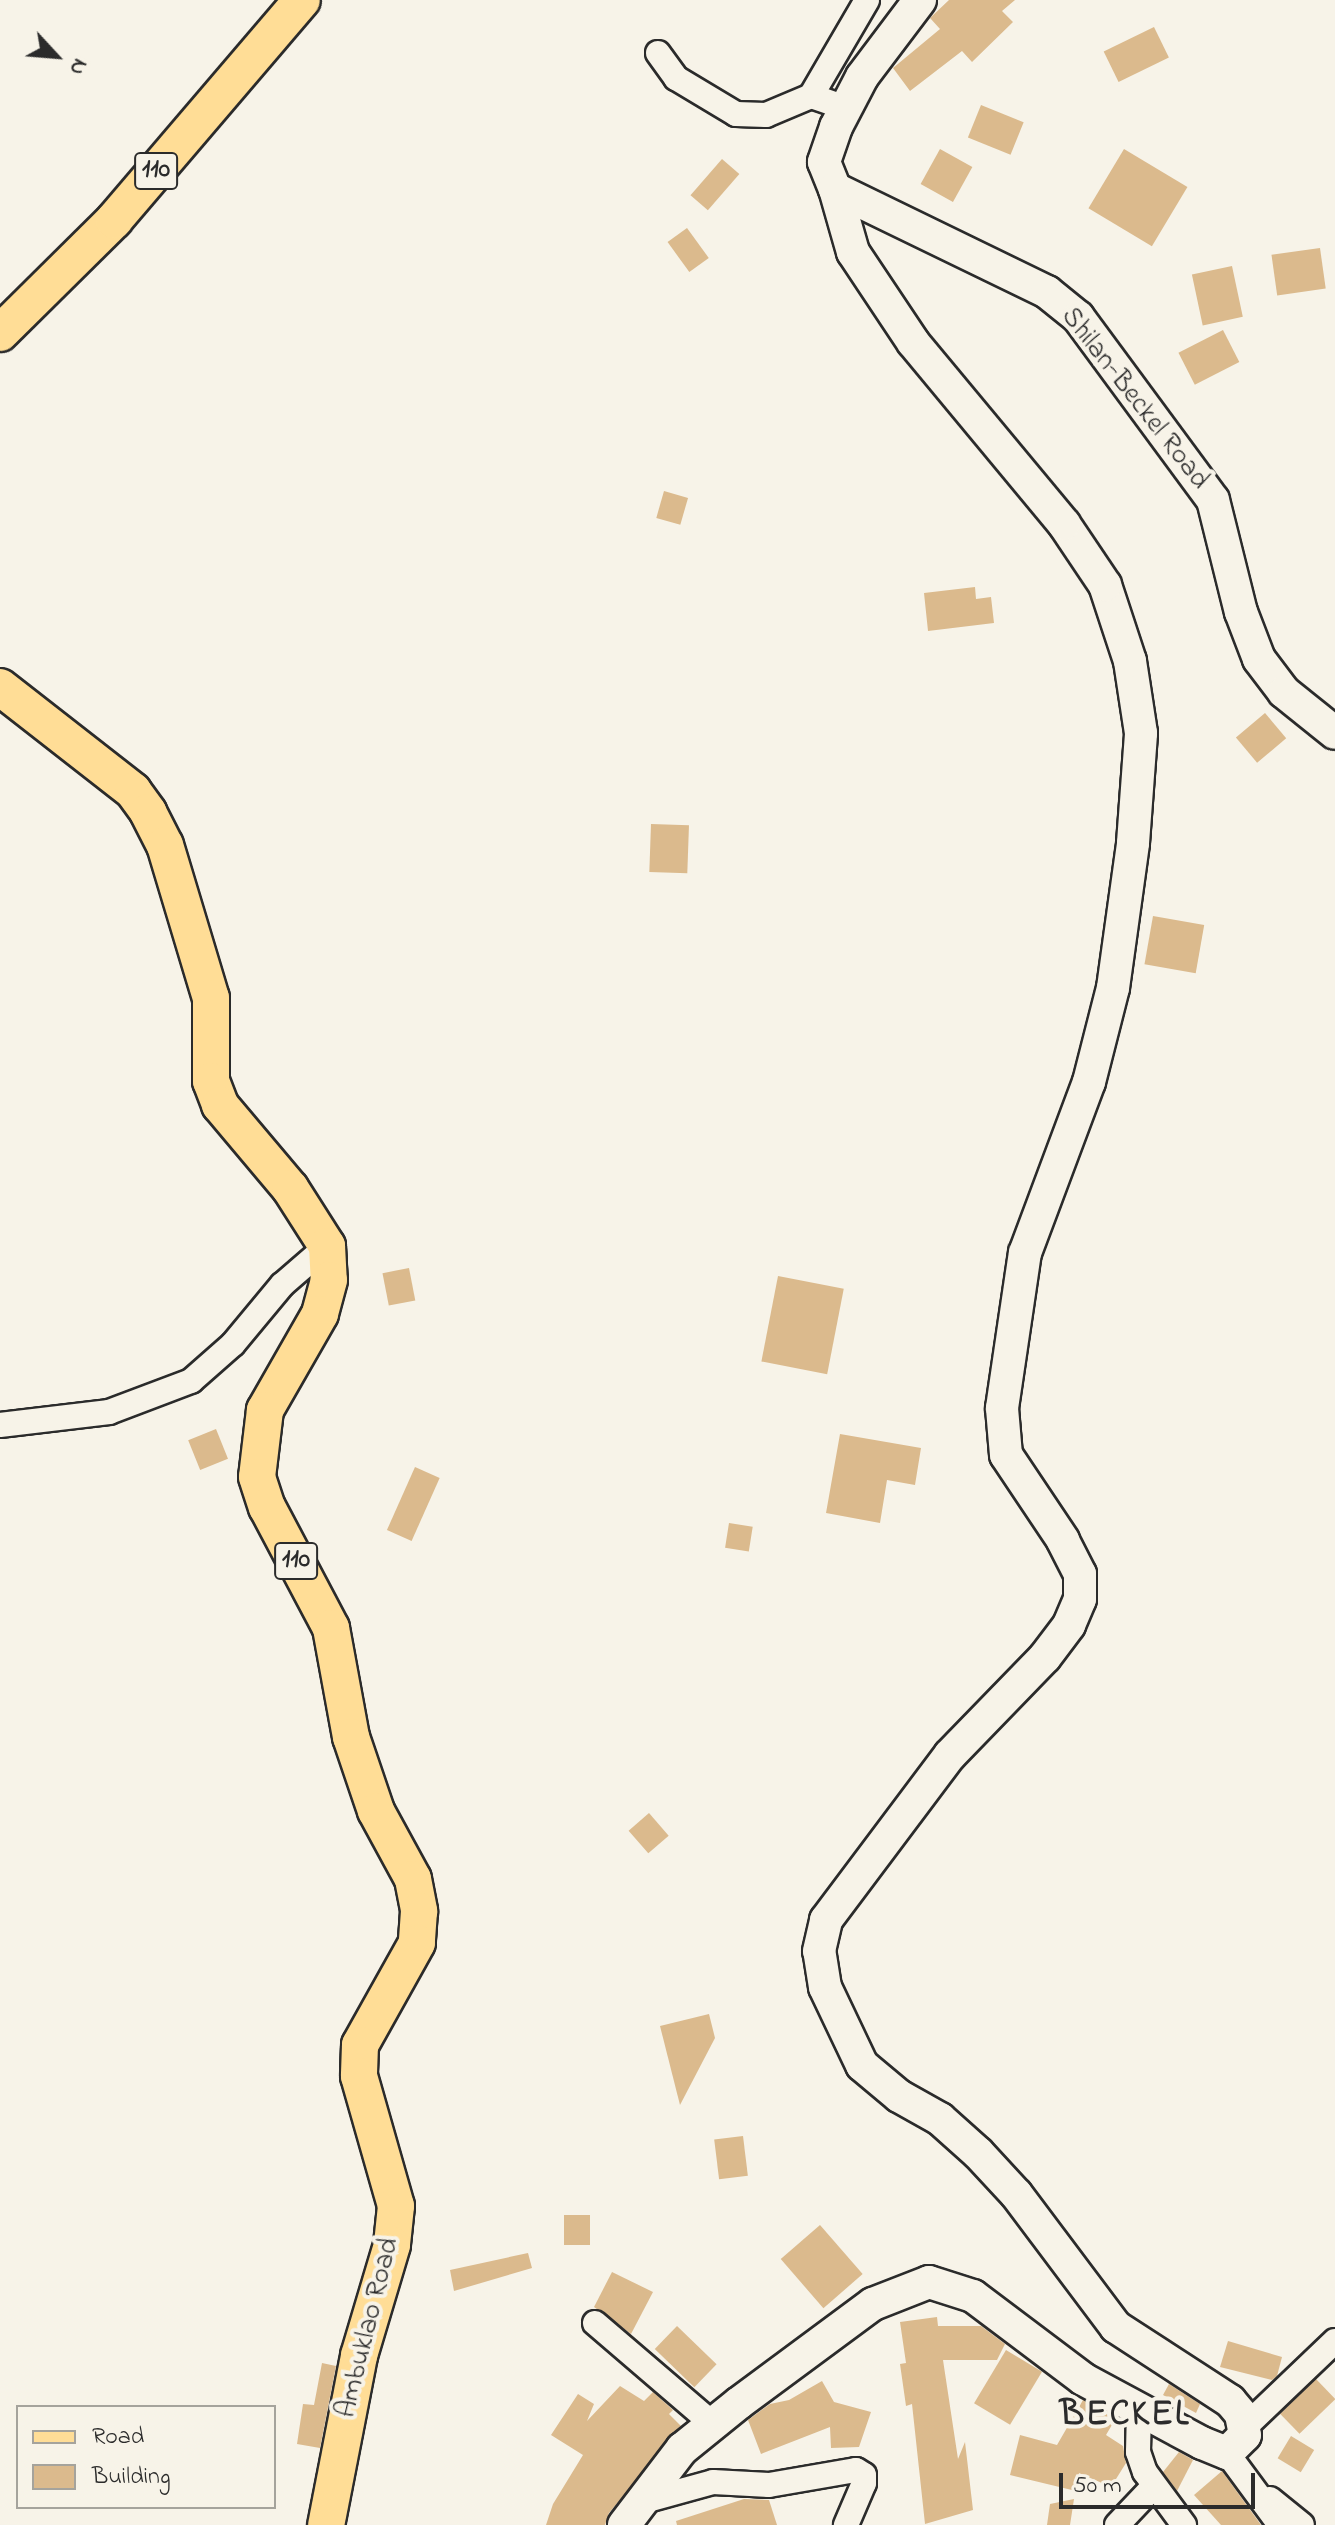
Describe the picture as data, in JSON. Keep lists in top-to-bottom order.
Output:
{
  "streets": {
    "main road": ["110", "Ambuklao Road"],
    "street": ["Shilan-Beckel Road"]
  },
  "districts": ["BECKEL"],
  "legend": ["Road", "Building"],
  "scale_bar": "50 m",
  "north": "bottom right"
}
